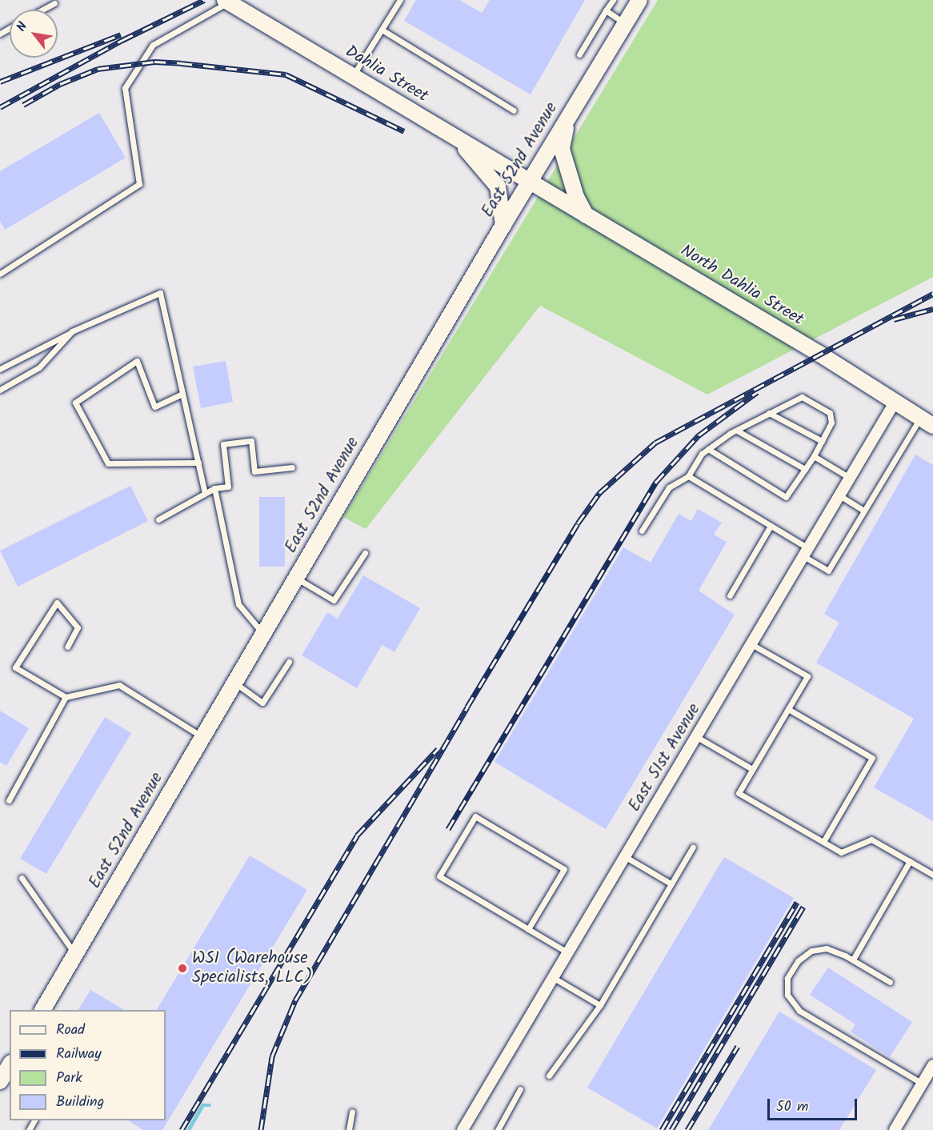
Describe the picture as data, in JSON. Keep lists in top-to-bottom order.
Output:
{
  "streets": {
    "street": [
      "Dahlia Street",
      "East 52nd Avenue",
      "North Dahlia Street",
      "East 51st Avenue"
    ]
  },
  "crossings": [
    ["Dahlia Street", "East 52nd Avenue"],
    ["Dahlia Street", "North Dahlia Street"],
    ["East 52nd Avenue", "North Dahlia Street"],
    ["North Dahlia Street", "East 51st Avenue"]
  ],
  "places": ["WSI (Warehouse Specialists, LLC)"],
  "legend": [
    "Road",
    "Railway",
    "Park",
    "Building"
  ],
  "scale_bar": "50 m",
  "north": "top left"
}
